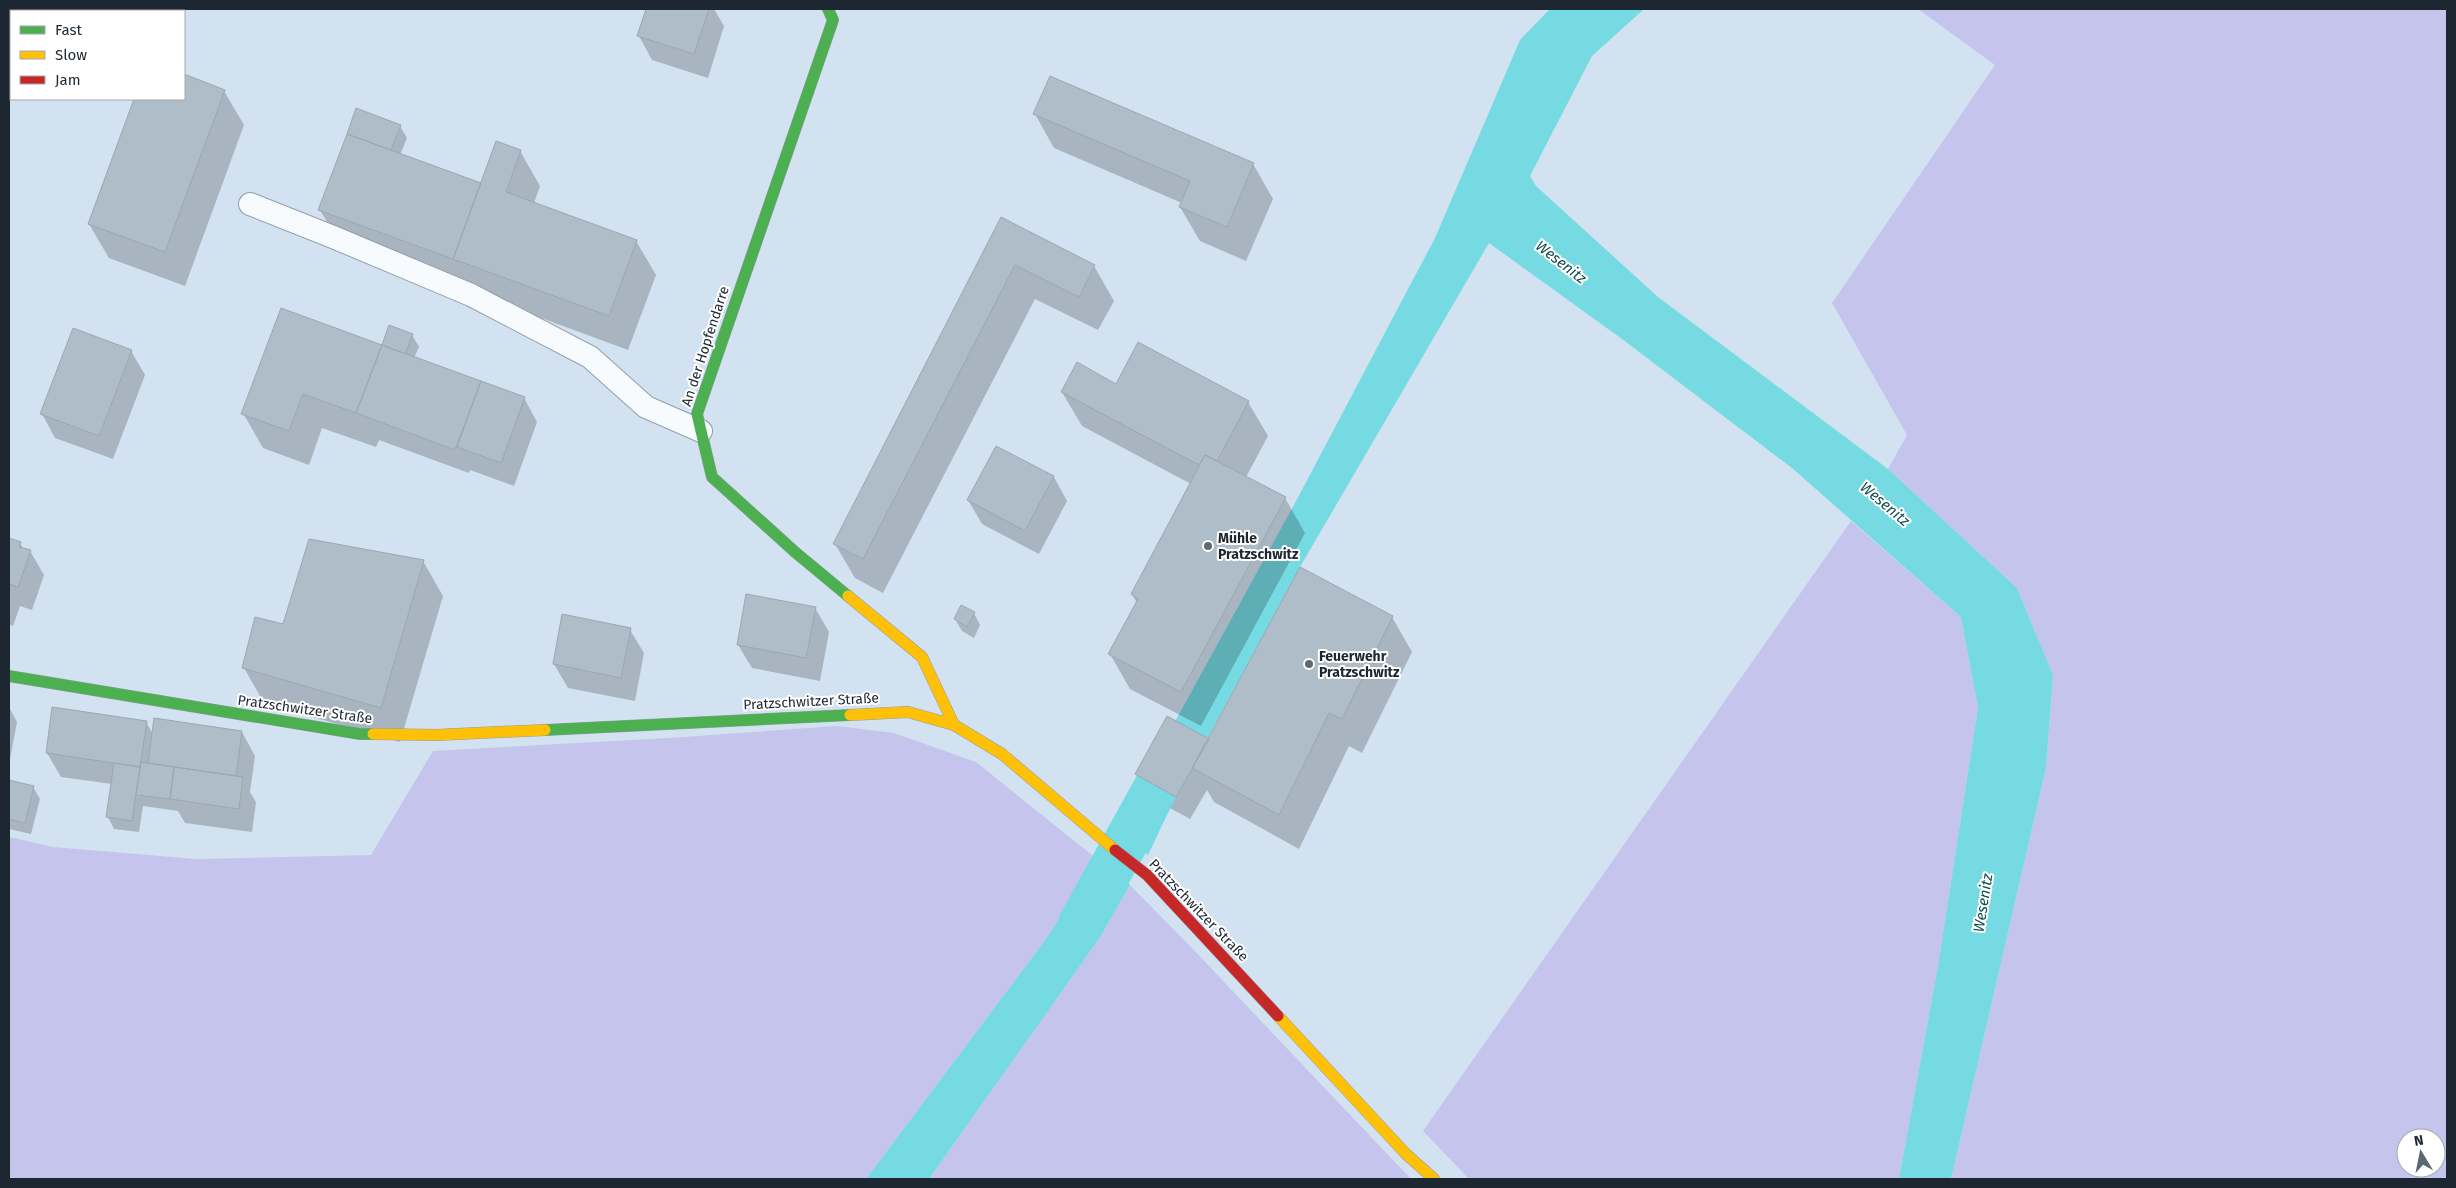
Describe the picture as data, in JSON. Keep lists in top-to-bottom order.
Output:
{
  "streets": {
    "street": ["An der Hopfendarre", "Pratzschwitzer Straße"]
  },
  "crossings": [
    ["An der Hopfendarre", "Pratzschwitzer Straße"]
  ],
  "water": ["Wesenitz"],
  "places": ["Mühle Pratzschwitz", "Feuerwehr Pratzschwitz"],
  "legend": ["Fast", "Slow", "Jam"],
  "north": "top"
}
